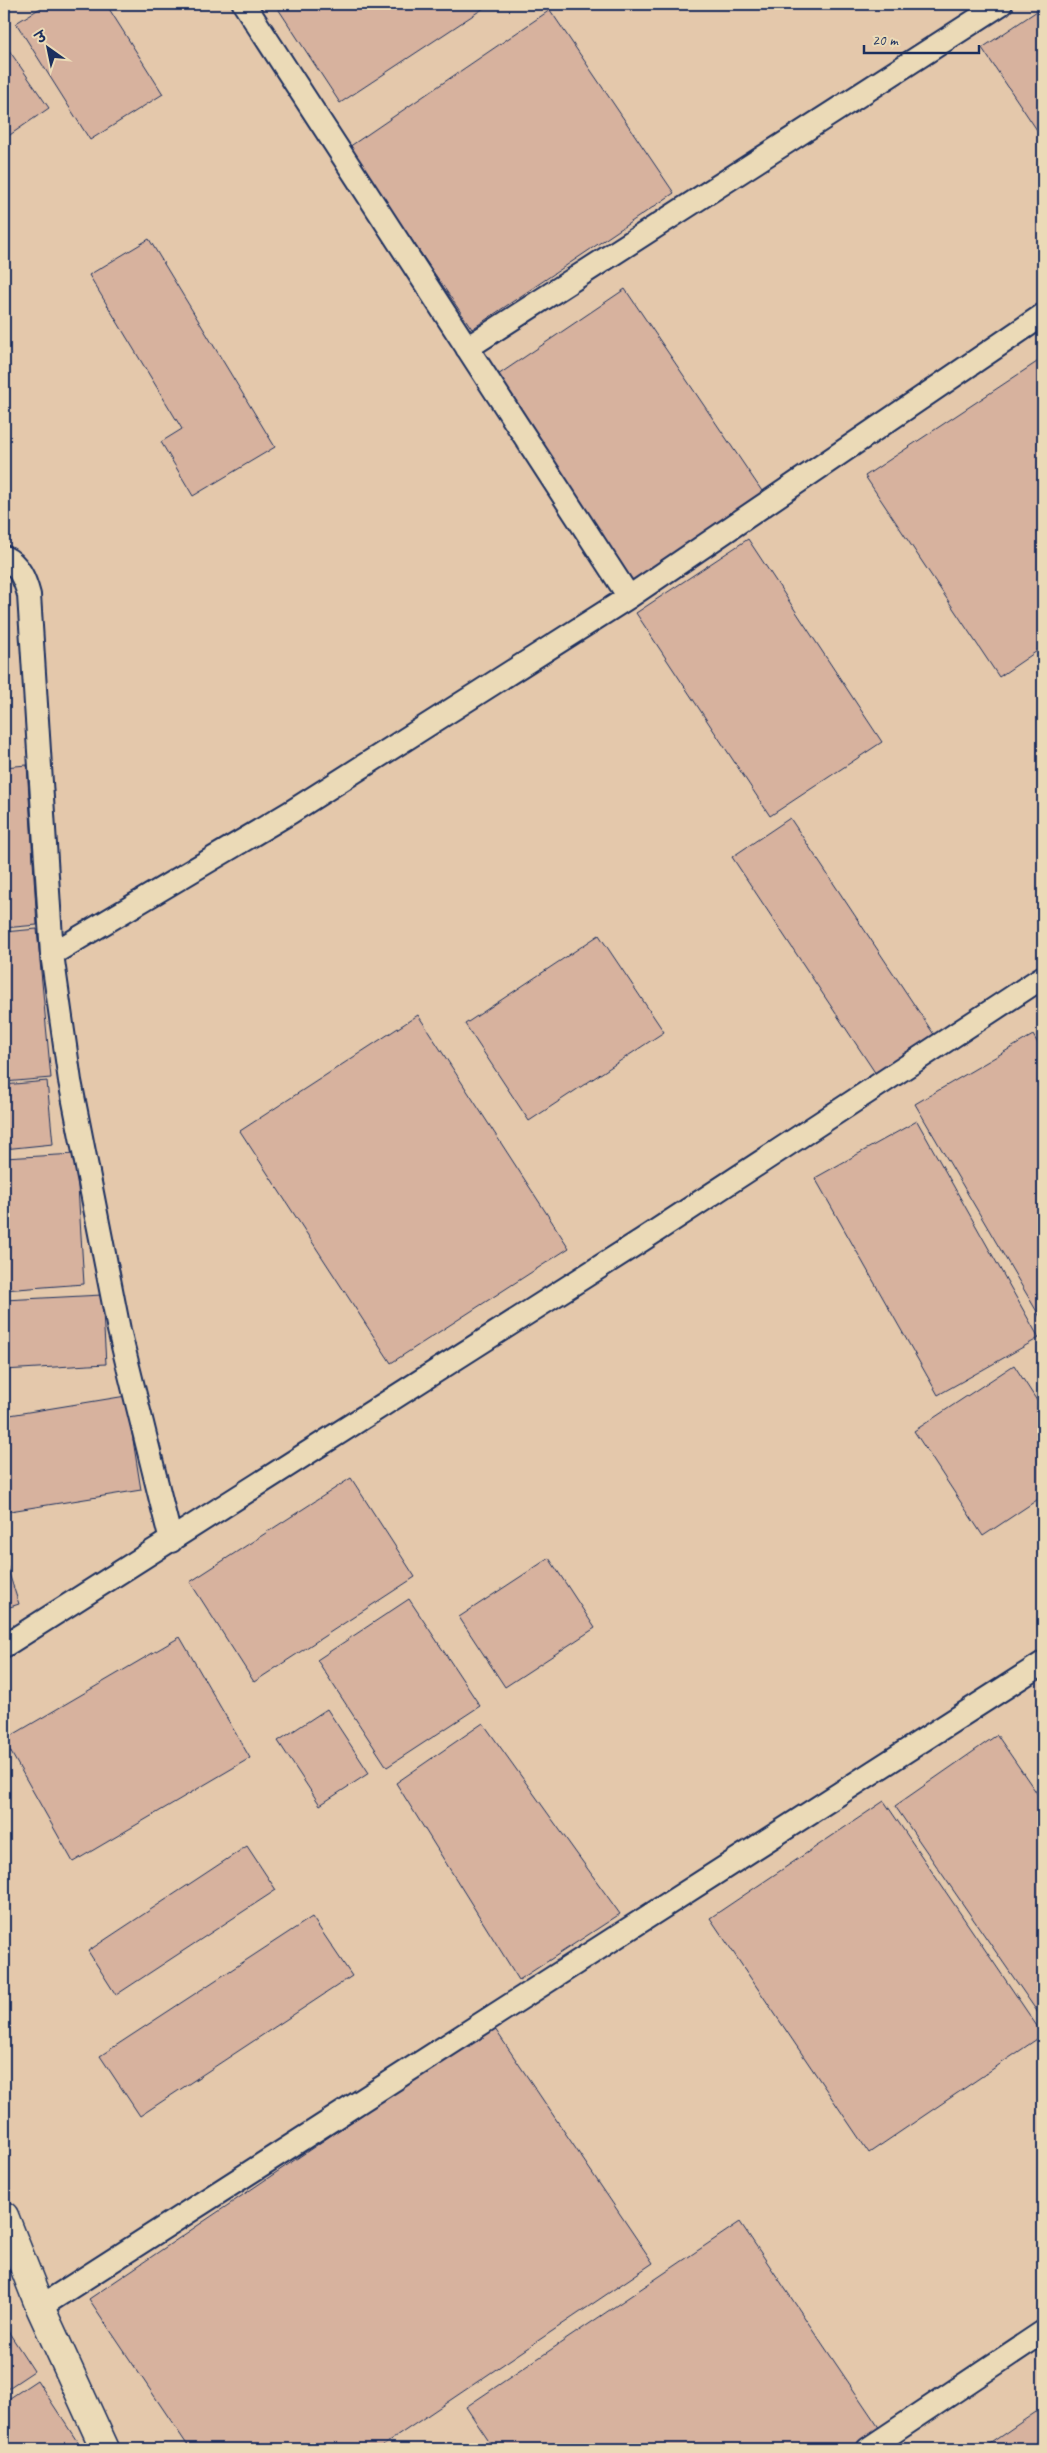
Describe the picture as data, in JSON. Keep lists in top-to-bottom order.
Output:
{
  "scale_bar": "20 m",
  "north": "top left"
}
